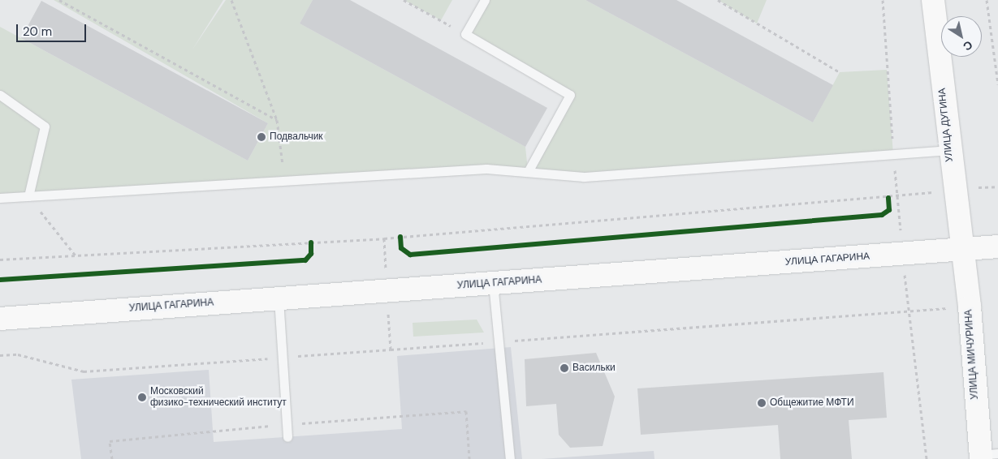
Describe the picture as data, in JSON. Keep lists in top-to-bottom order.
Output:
{
  "streets": {
    "main road": ["УЛИЦА ДУГИНА", "УЛИЦА ГАГАРИНА", "УЛИЦА МИЧУРИНА"]
  },
  "crossings": [
    ["УЛИЦА ДУГИНА", "УЛИЦА ГАГАРИНА"],
    ["УЛИЦА ДУГИНА", "УЛИЦА МИЧУРИНА"],
    ["УЛИЦА ГАГАРИНА", "УЛИЦА МИЧУРИНА"]
  ],
  "places": [
    "Подвальчик",
    "Васильки",
    "Московский физико-технический институт",
    "Общежитие МФТИ"
  ],
  "scale_bar": "20 m",
  "north": "bottom right"
}
